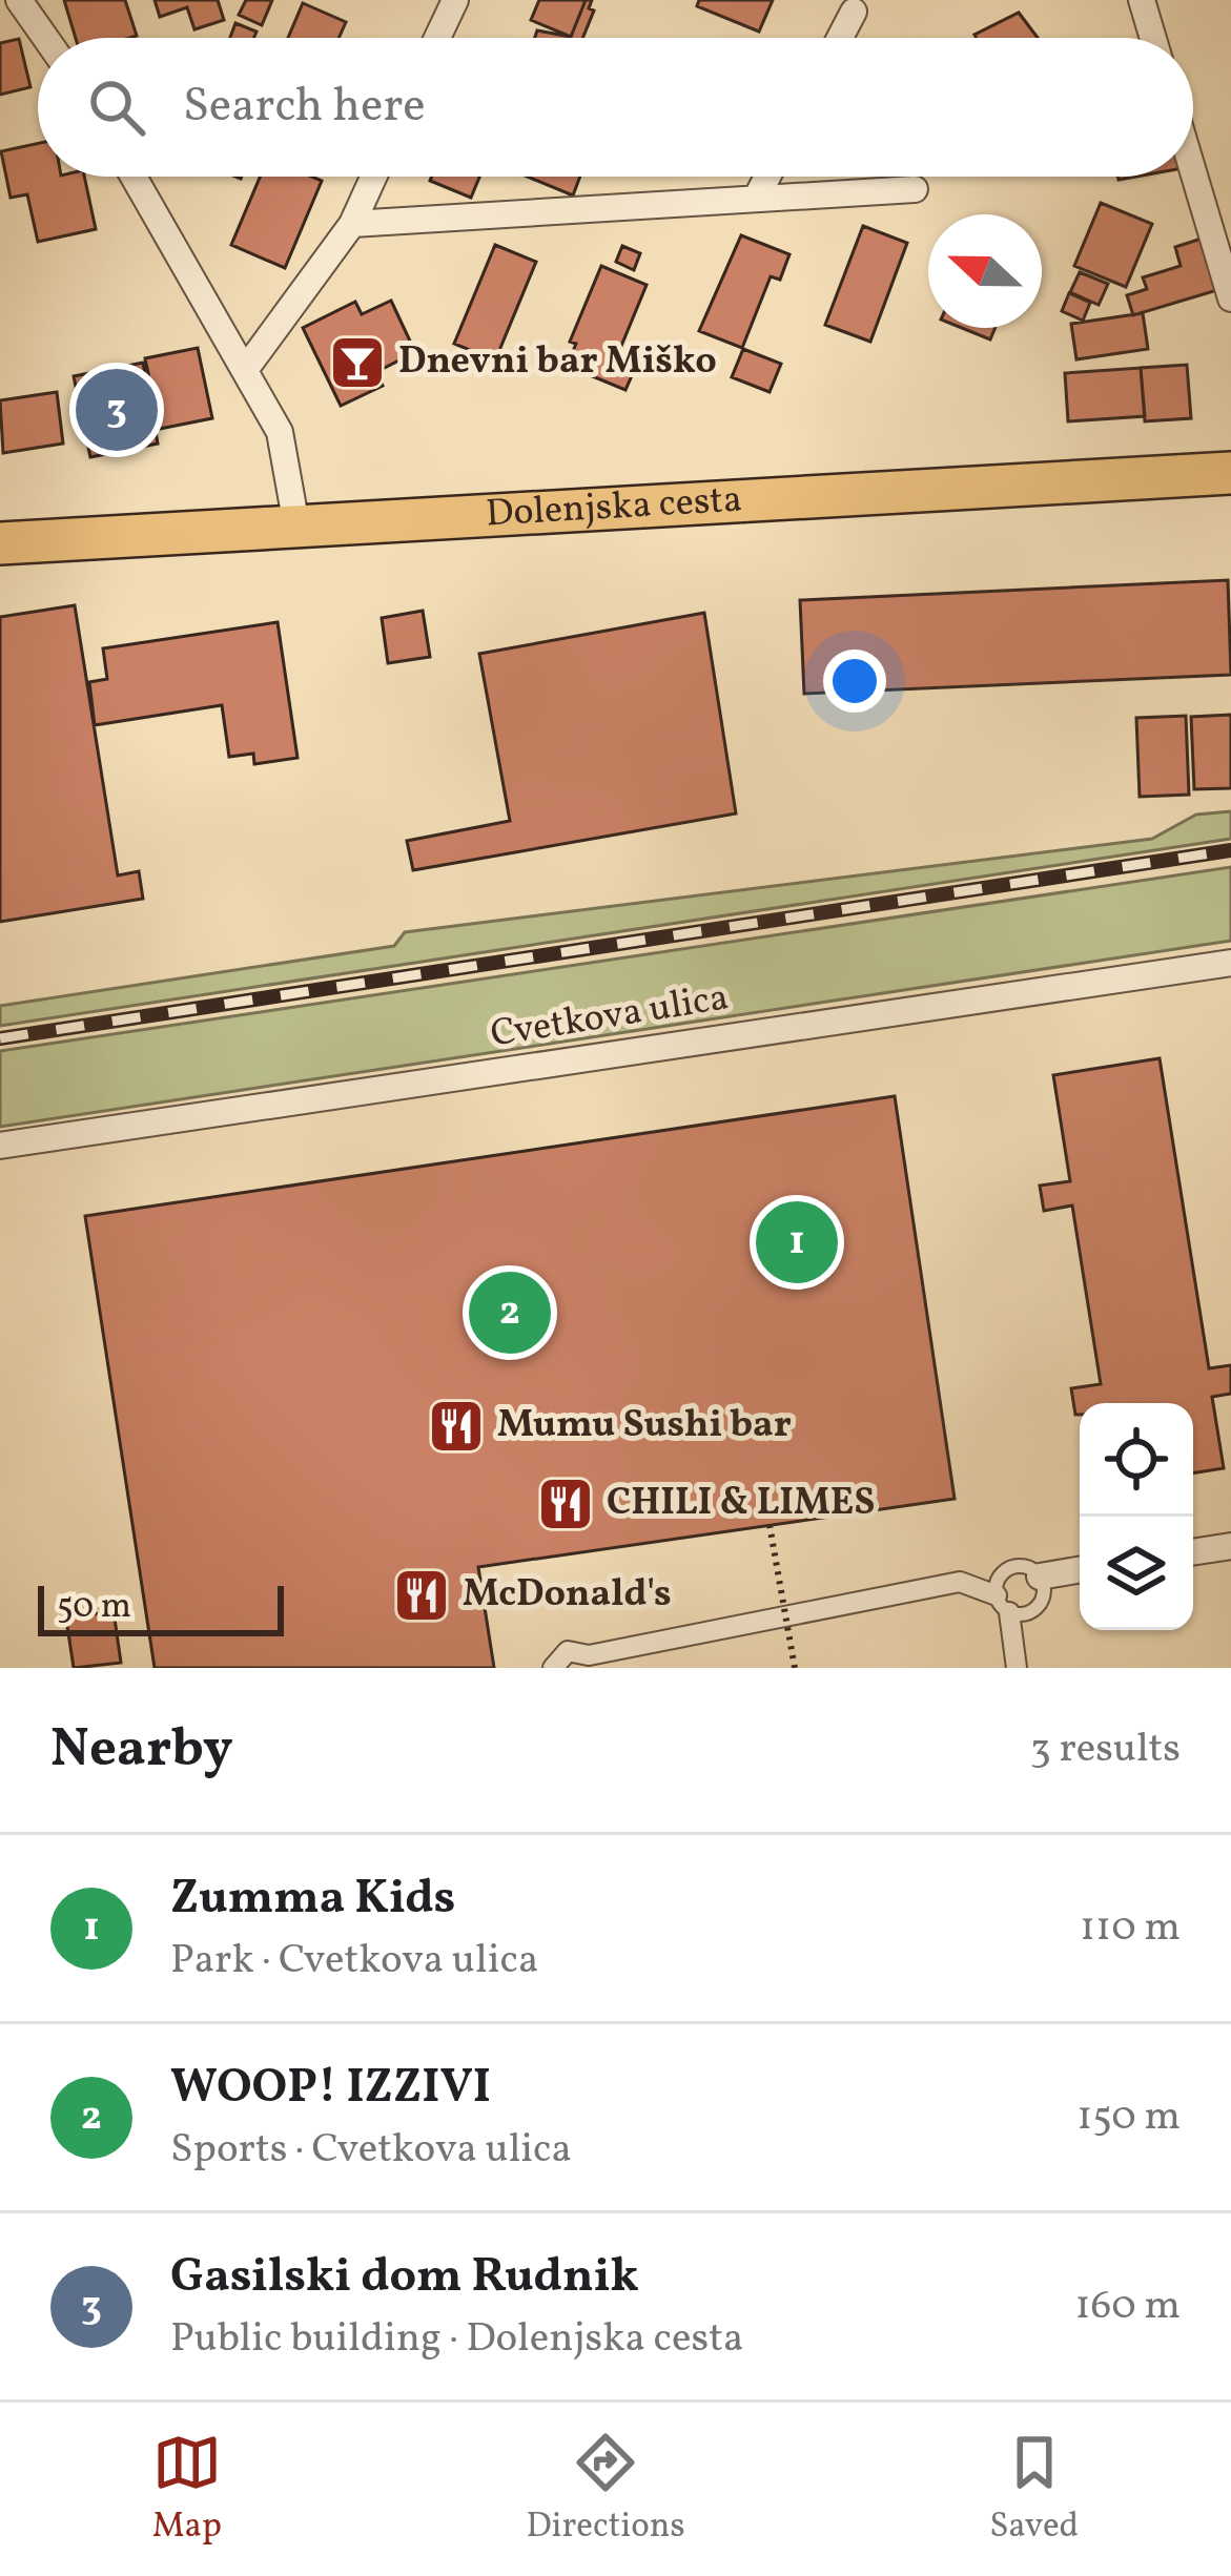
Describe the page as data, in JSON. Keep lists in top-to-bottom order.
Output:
{
  "streets": {
    "main road": ["Dolenjska cesta"],
    "street": ["Cvetkova ulica"]
  },
  "places": {
    "bar": ["Dnevni bar Miško"],
    "restaurant": ["Mumu Sushi bar", "CHILI & LIMES", "McDonald's"]
  },
  "scale_bar": "50 m",
  "north": "left",
  "page": {
    "search": "Search here",
    "pins": ["3", "1", "2"],
    "scale": "50 m",
    "heading": ["Nearby", "3 results"],
    "list": [
      {
        "mark": "1",
        "name": "Zumma Kids",
        "note": "Park · Cvetkova ulica",
        "value": "110 m"
      },
      {
        "mark": "2",
        "name": "WOOP! IZZIVI",
        "note": "Sports · Cvetkova ulica",
        "value": "150 m"
      },
      {
        "mark": "3",
        "name": "Gasilski dom Rudnik",
        "note": "Public building · Dolenjska cesta",
        "value": "160 m"
      }
    ],
    "nav": ["Map", "Directions", "Saved"]
  }
}
